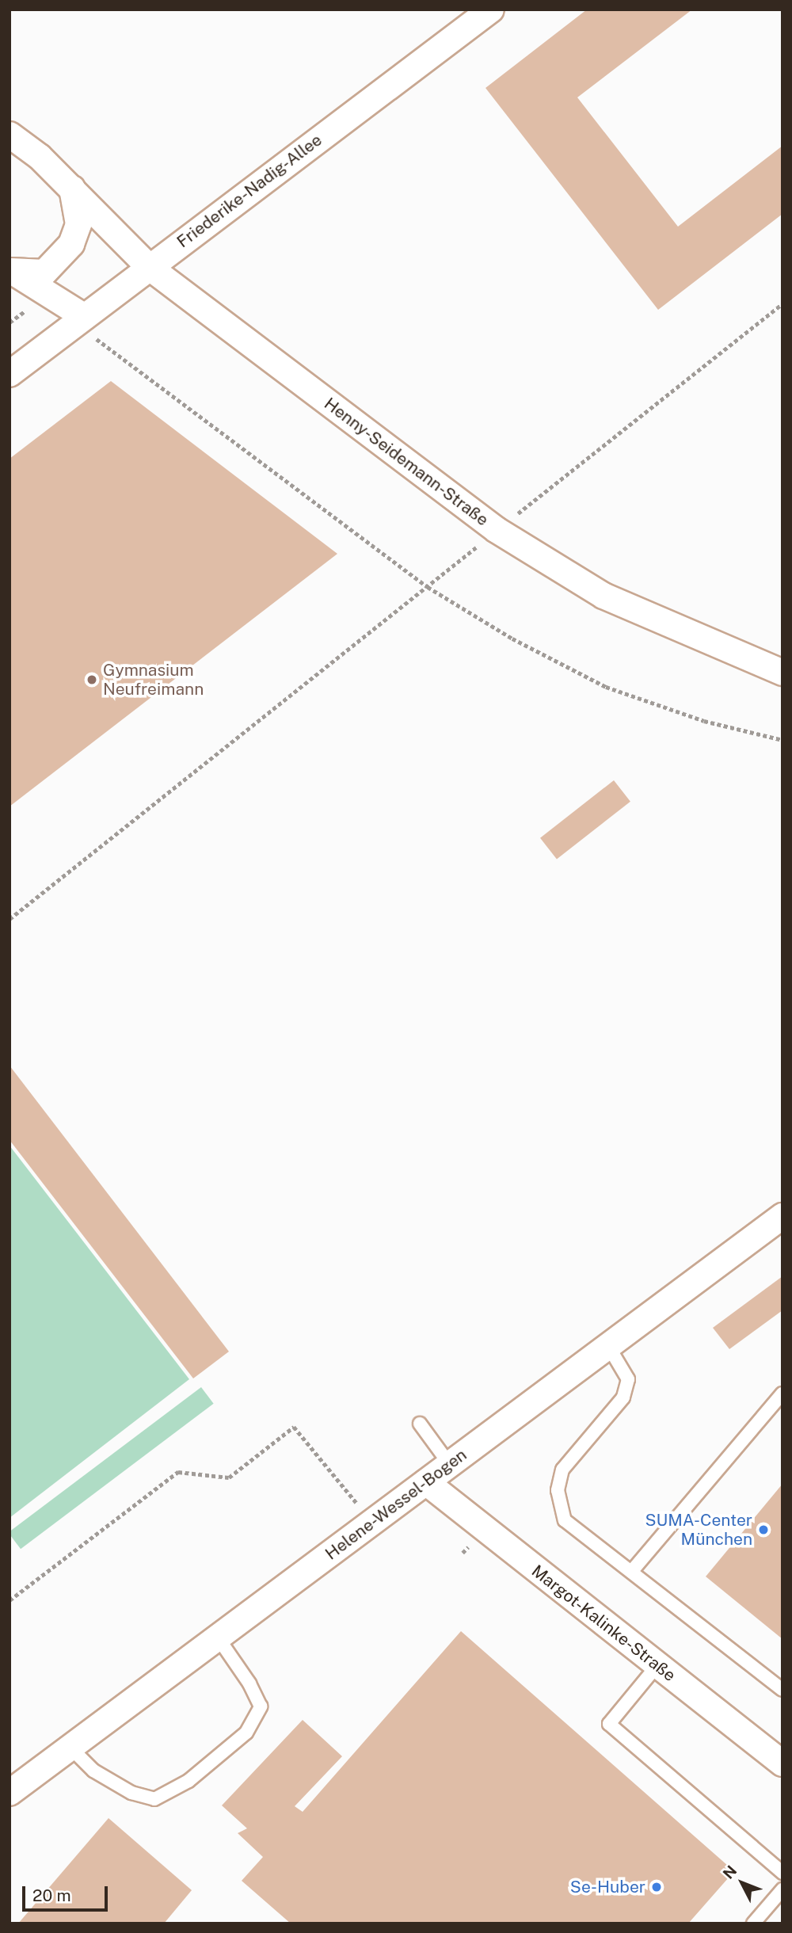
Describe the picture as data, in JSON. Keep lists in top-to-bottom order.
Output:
{
  "streets": {
    "street": [
      "Friederike-Nadig-Allee",
      "Henny-Seidemann-Straße",
      "Helene-Wessel-Bogen",
      "Margot-Kalinke-Straße"
    ]
  },
  "crossings": [
    ["Friederike-Nadig-Allee", "Henny-Seidemann-Straße"],
    ["Helene-Wessel-Bogen", "Margot-Kalinke-Straße"]
  ],
  "places": ["Gymnasium Neufreimann", "SUMA-Center München", "Se-Huber"],
  "scale_bar": "20 m",
  "north": "top left"
}
